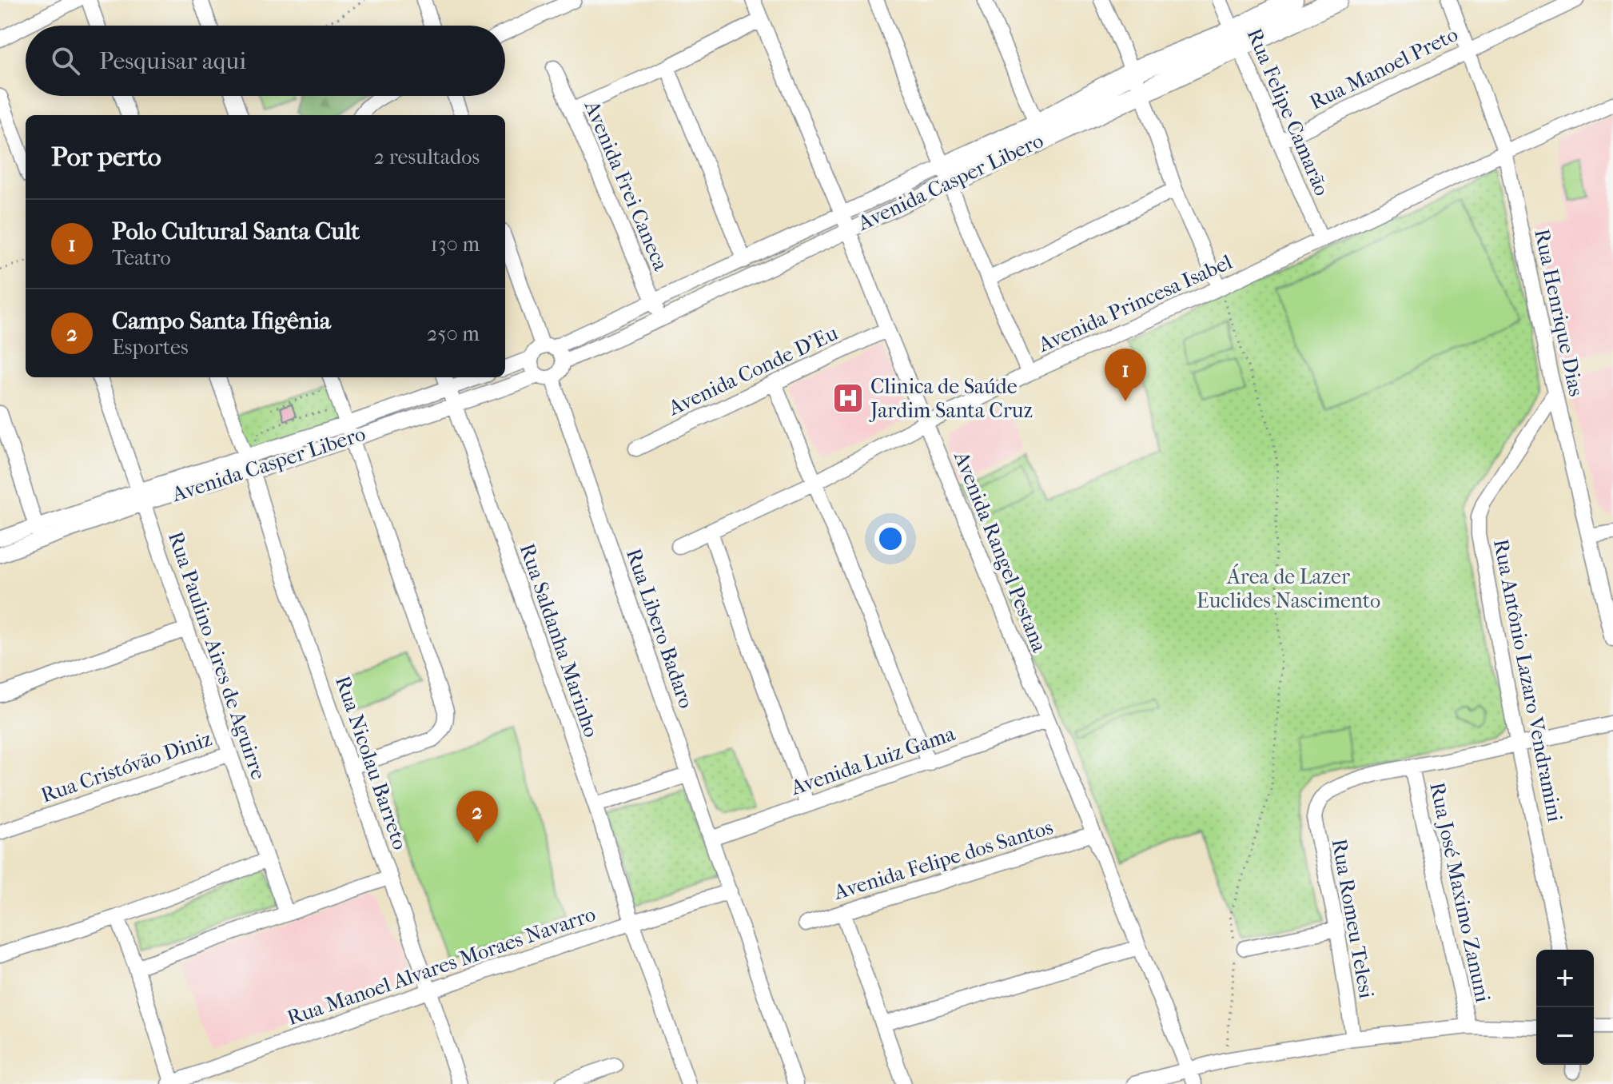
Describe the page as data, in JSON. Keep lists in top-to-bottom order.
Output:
{
  "streets": {
    "street": [
      "Rua Manoel Preto",
      "Rua Felipe Camarão",
      "Avenida Casper Libero",
      "Avenida Frei Caneca",
      "Avenida Princesa Isabel",
      "Rua Henrique Dias",
      "Avenida Conde D'Eu",
      "Avenida Rangel Pestana",
      "Rua Libero Badaro",
      "Rua Saldanha Marinho",
      "Rua Paulino Aires de Aguirre",
      "Rua Antônio Lazaro Vendramini",
      "Avenida Luiz Gama",
      "Rua Nicolau Barreto",
      "Rua Cristóvão Diniz",
      "Avenida Felipe dos Santos",
      "Rua José Maximo Zanuni",
      "Rua Romeu Telesi",
      "Rua Manoel Alvares Moraes Navarro"
    ]
  },
  "crossings": [
    ["Rua Manoel Preto", "Rua Felipe Camarão"],
    ["Rua Manoel Preto", "Rua Henrique Dias"],
    ["Rua Felipe Camarão", "Avenida Casper Libero"],
    ["Rua Felipe Camarão", "Avenida Princesa Isabel"],
    ["Avenida Casper Libero", "Avenida Frei Caneca"],
    ["Avenida Casper Libero", "Avenida Rangel Pestana"],
    ["Avenida Casper Libero", "Rua Libero Badaro"],
    ["Avenida Casper Libero", "Rua Saldanha Marinho"],
    ["Avenida Casper Libero", "Rua Paulino Aires de Aguirre"],
    ["Avenida Casper Libero", "Rua Nicolau Barreto"],
    ["Avenida Princesa Isabel", "Rua Henrique Dias"],
    ["Avenida Princesa Isabel", "Avenida Rangel Pestana"],
    ["Rua Henrique Dias", "Rua Antônio Lazaro Vendramini"],
    ["Avenida Conde D'Eu", "Avenida Rangel Pestana"],
    ["Avenida Rangel Pestana", "Avenida Luiz Gama"],
    ["Avenida Rangel Pestana", "Avenida Felipe dos Santos"],
    ["Rua Libero Badaro", "Avenida Luiz Gama"],
    ["Rua Libero Badaro", "Rua Manoel Alvares Moraes Navarro"],
    ["Rua Saldanha Marinho", "Rua Manoel Alvares Moraes Navarro"],
    ["Rua Paulino Aires de Aguirre", "Rua Cristóvão Diniz"],
    ["Rua Nicolau Barreto", "Rua Manoel Alvares Moraes Navarro"],
    ["Rua José Maximo Zanuni", "Rua Romeu Telesi"]
  ],
  "parks": ["Área de Lazer Euclides Nascimento"],
  "places": {
    "hospital": ["Clinica de Saúde Jardim Santa Cruz"]
  },
  "page": {
    "search": "Pesquisar aqui",
    "heading": ["Por perto", "2 resultados"],
    "list": [
      {
        "mark": "1",
        "name": "Polo Cultural Santa Cult",
        "note": "Teatro",
        "value": "130 m"
      },
      {
        "mark": "2",
        "name": "Campo Santa Ifigênia",
        "note": "Esportes",
        "value": "250 m"
      }
    ],
    "pins": ["1", "2"],
    "map_buttons": ["+", "−"]
  }
}
